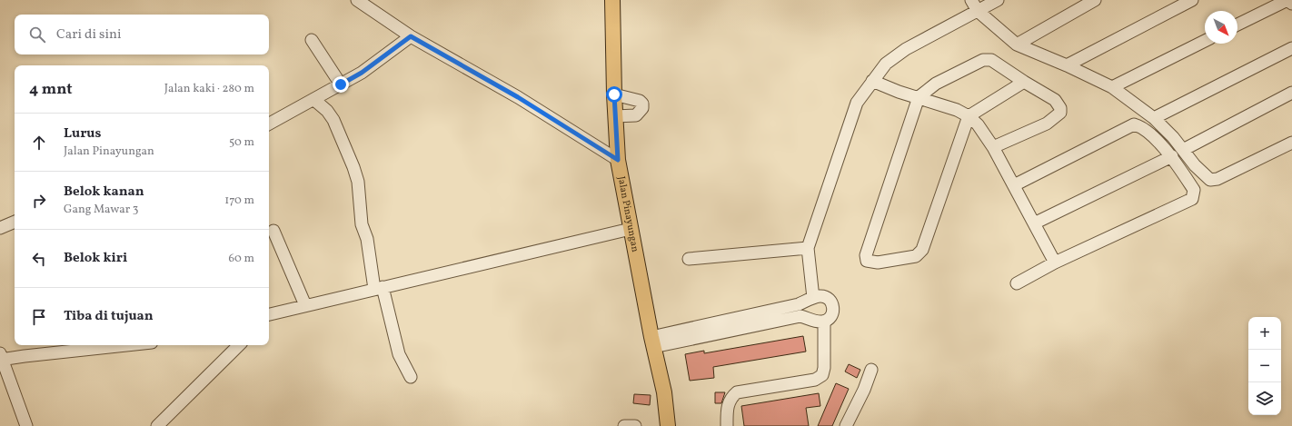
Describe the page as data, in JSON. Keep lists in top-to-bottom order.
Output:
{
  "streets": {
    "main road": ["Jalan Pinayungan"]
  },
  "north": "bottom right",
  "page": {
    "search": "Cari di sini",
    "heading": ["4 mnt", "Jalan kaki · 280 m"],
    "list": [
      ["Lurus", "Jalan Pinayungan", "50 m"],
      ["Belok kanan", "Gang Mawar 3", "170 m"],
      ["Belok kiri", "60 m"],
      "Tiba di tujuan"
    ],
    "map_buttons": ["+", "−"]
  }
}
